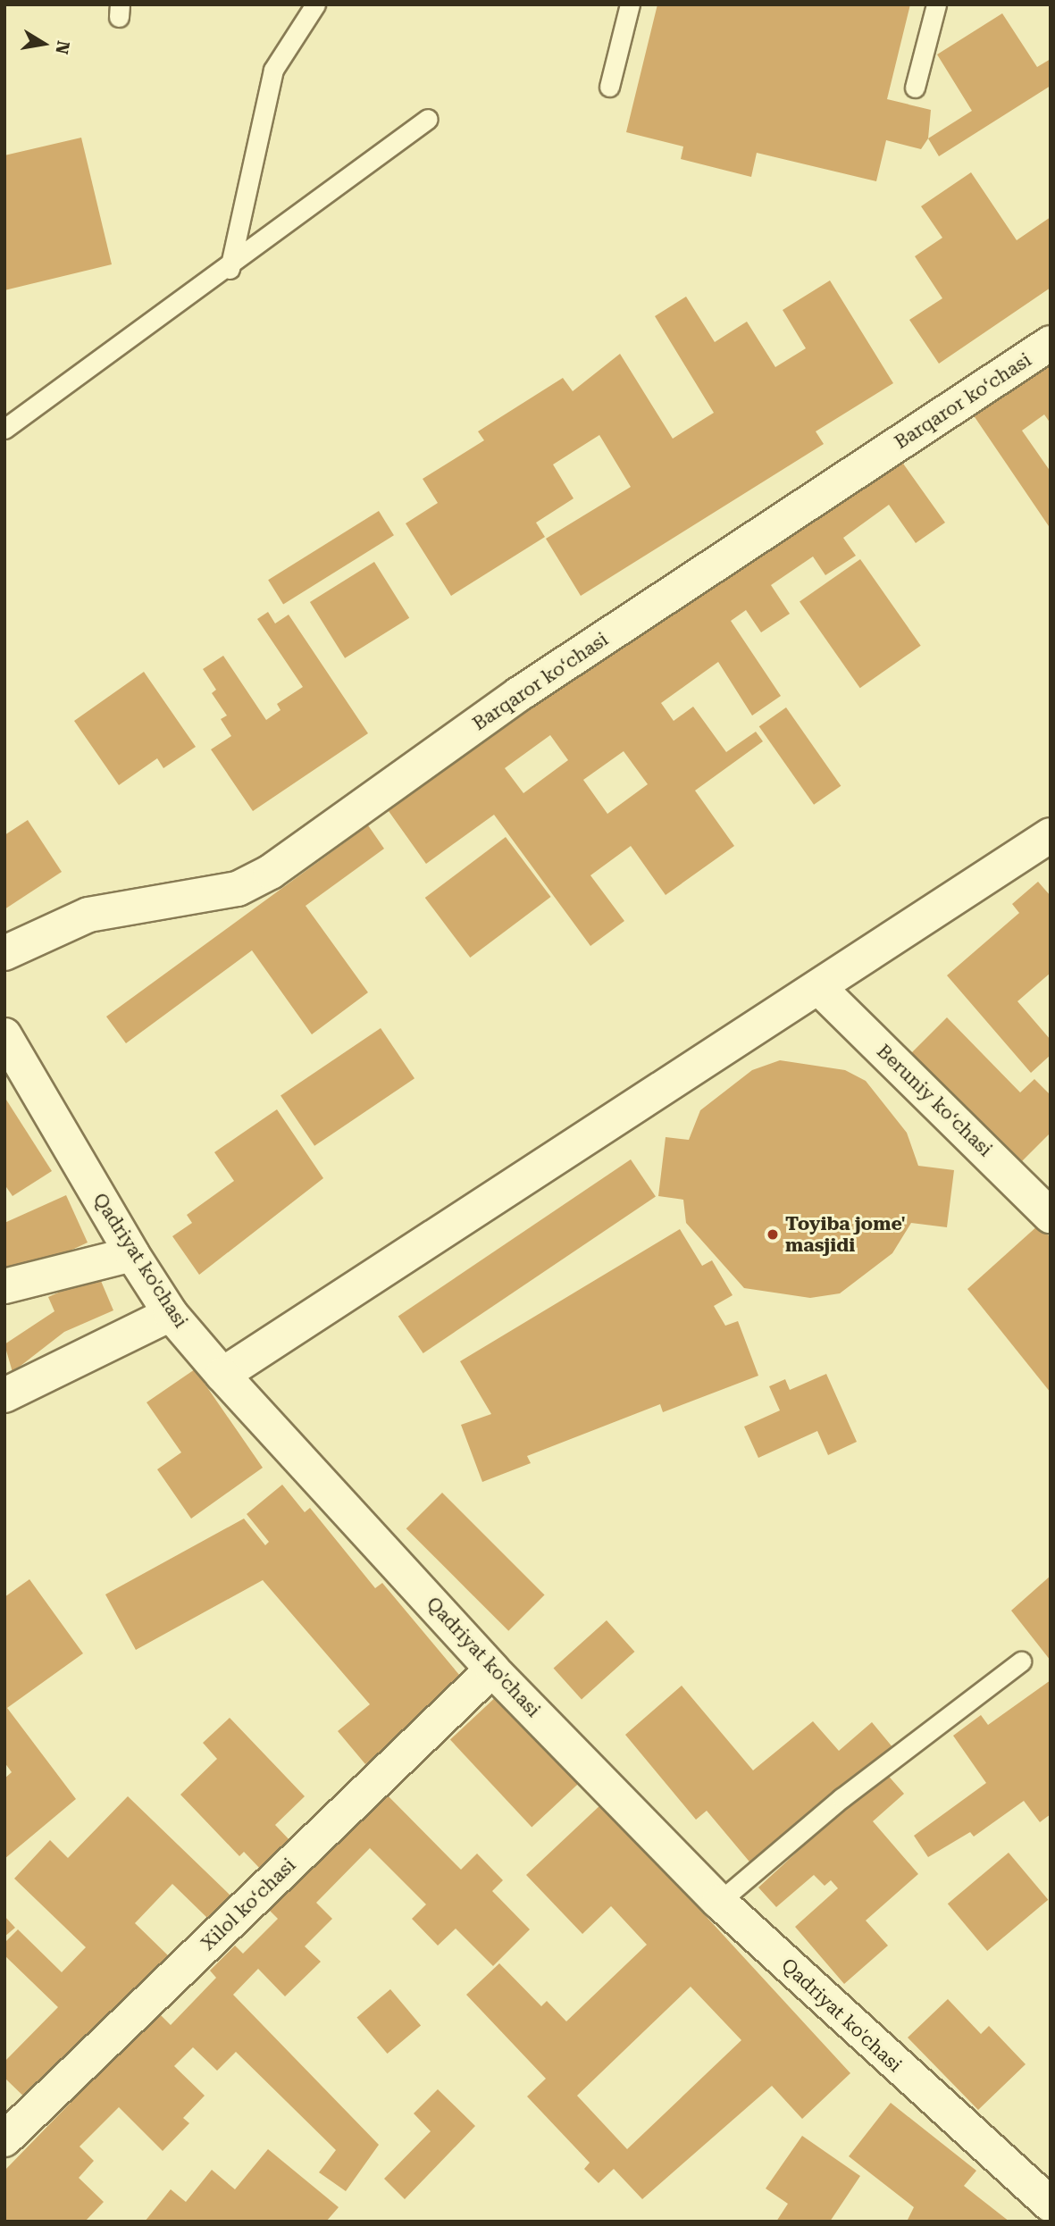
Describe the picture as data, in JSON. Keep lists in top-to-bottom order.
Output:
{
  "streets": {
    "street": [
      "Barqaror koʻchasi",
      "Beruniy koʻchasi",
      "Qadriyat ko'chasi",
      "Xilol koʻchasi"
    ]
  },
  "crossings": [
    ["Qadriyat ko'chasi", "Xilol koʻchasi"]
  ],
  "places": ["Toyiba jome' masjidi"],
  "north": "right"
}
